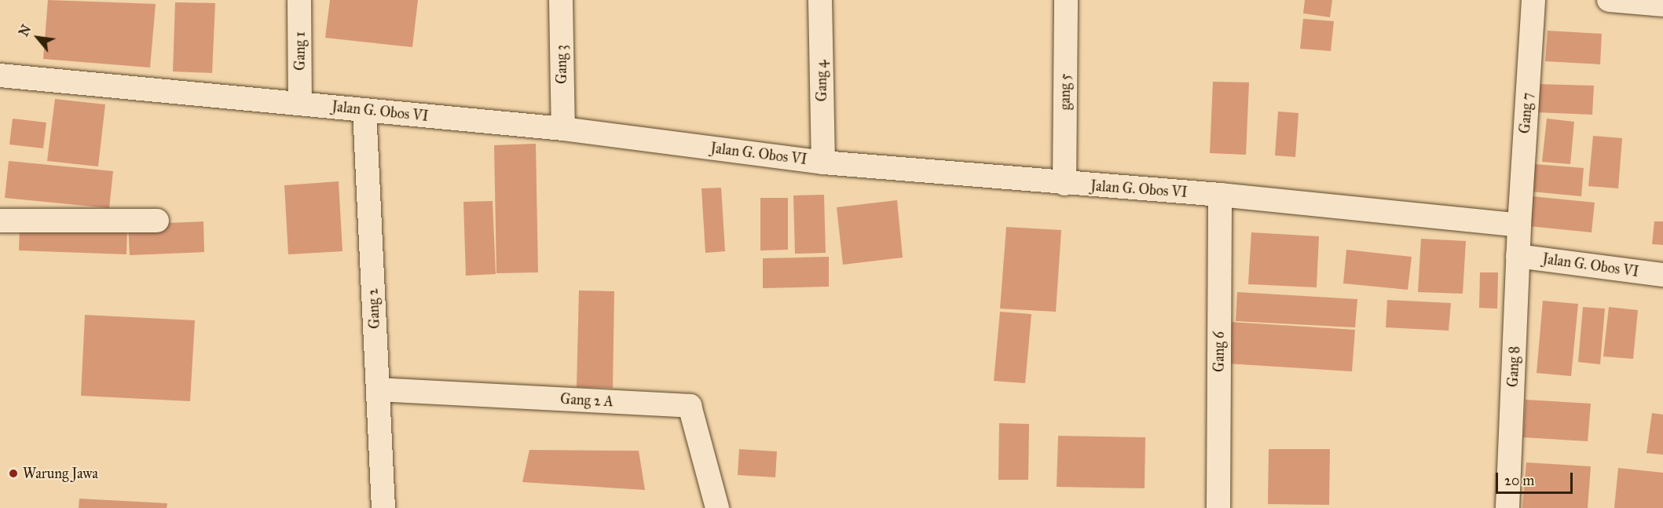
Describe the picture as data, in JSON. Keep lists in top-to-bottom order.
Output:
{
  "streets": {
    "street": [
      "Gang 1",
      "Gang 3",
      "Gang 4",
      "gang 5",
      "Jalan G. Obos VI",
      "Gang 7",
      "Gang 2",
      "Gang 6",
      "Gang 8",
      "Gang 2 A"
    ]
  },
  "crossings": [
    ["Gang 1", "Jalan G. Obos VI"],
    ["Gang 3", "Jalan G. Obos VI"],
    ["Gang 4", "Jalan G. Obos VI"],
    ["gang 5", "Jalan G. Obos VI"],
    ["Jalan G. Obos VI", "Gang 7"],
    ["Jalan G. Obos VI", "Gang 2"],
    ["Jalan G. Obos VI", "Gang 6"],
    ["Jalan G. Obos VI", "Gang 8"],
    ["Gang 7", "Gang 8"],
    ["Gang 2", "Gang 2 A"]
  ],
  "places": ["Warung Jawa"],
  "scale_bar": "20 m",
  "north": "top left"
}
